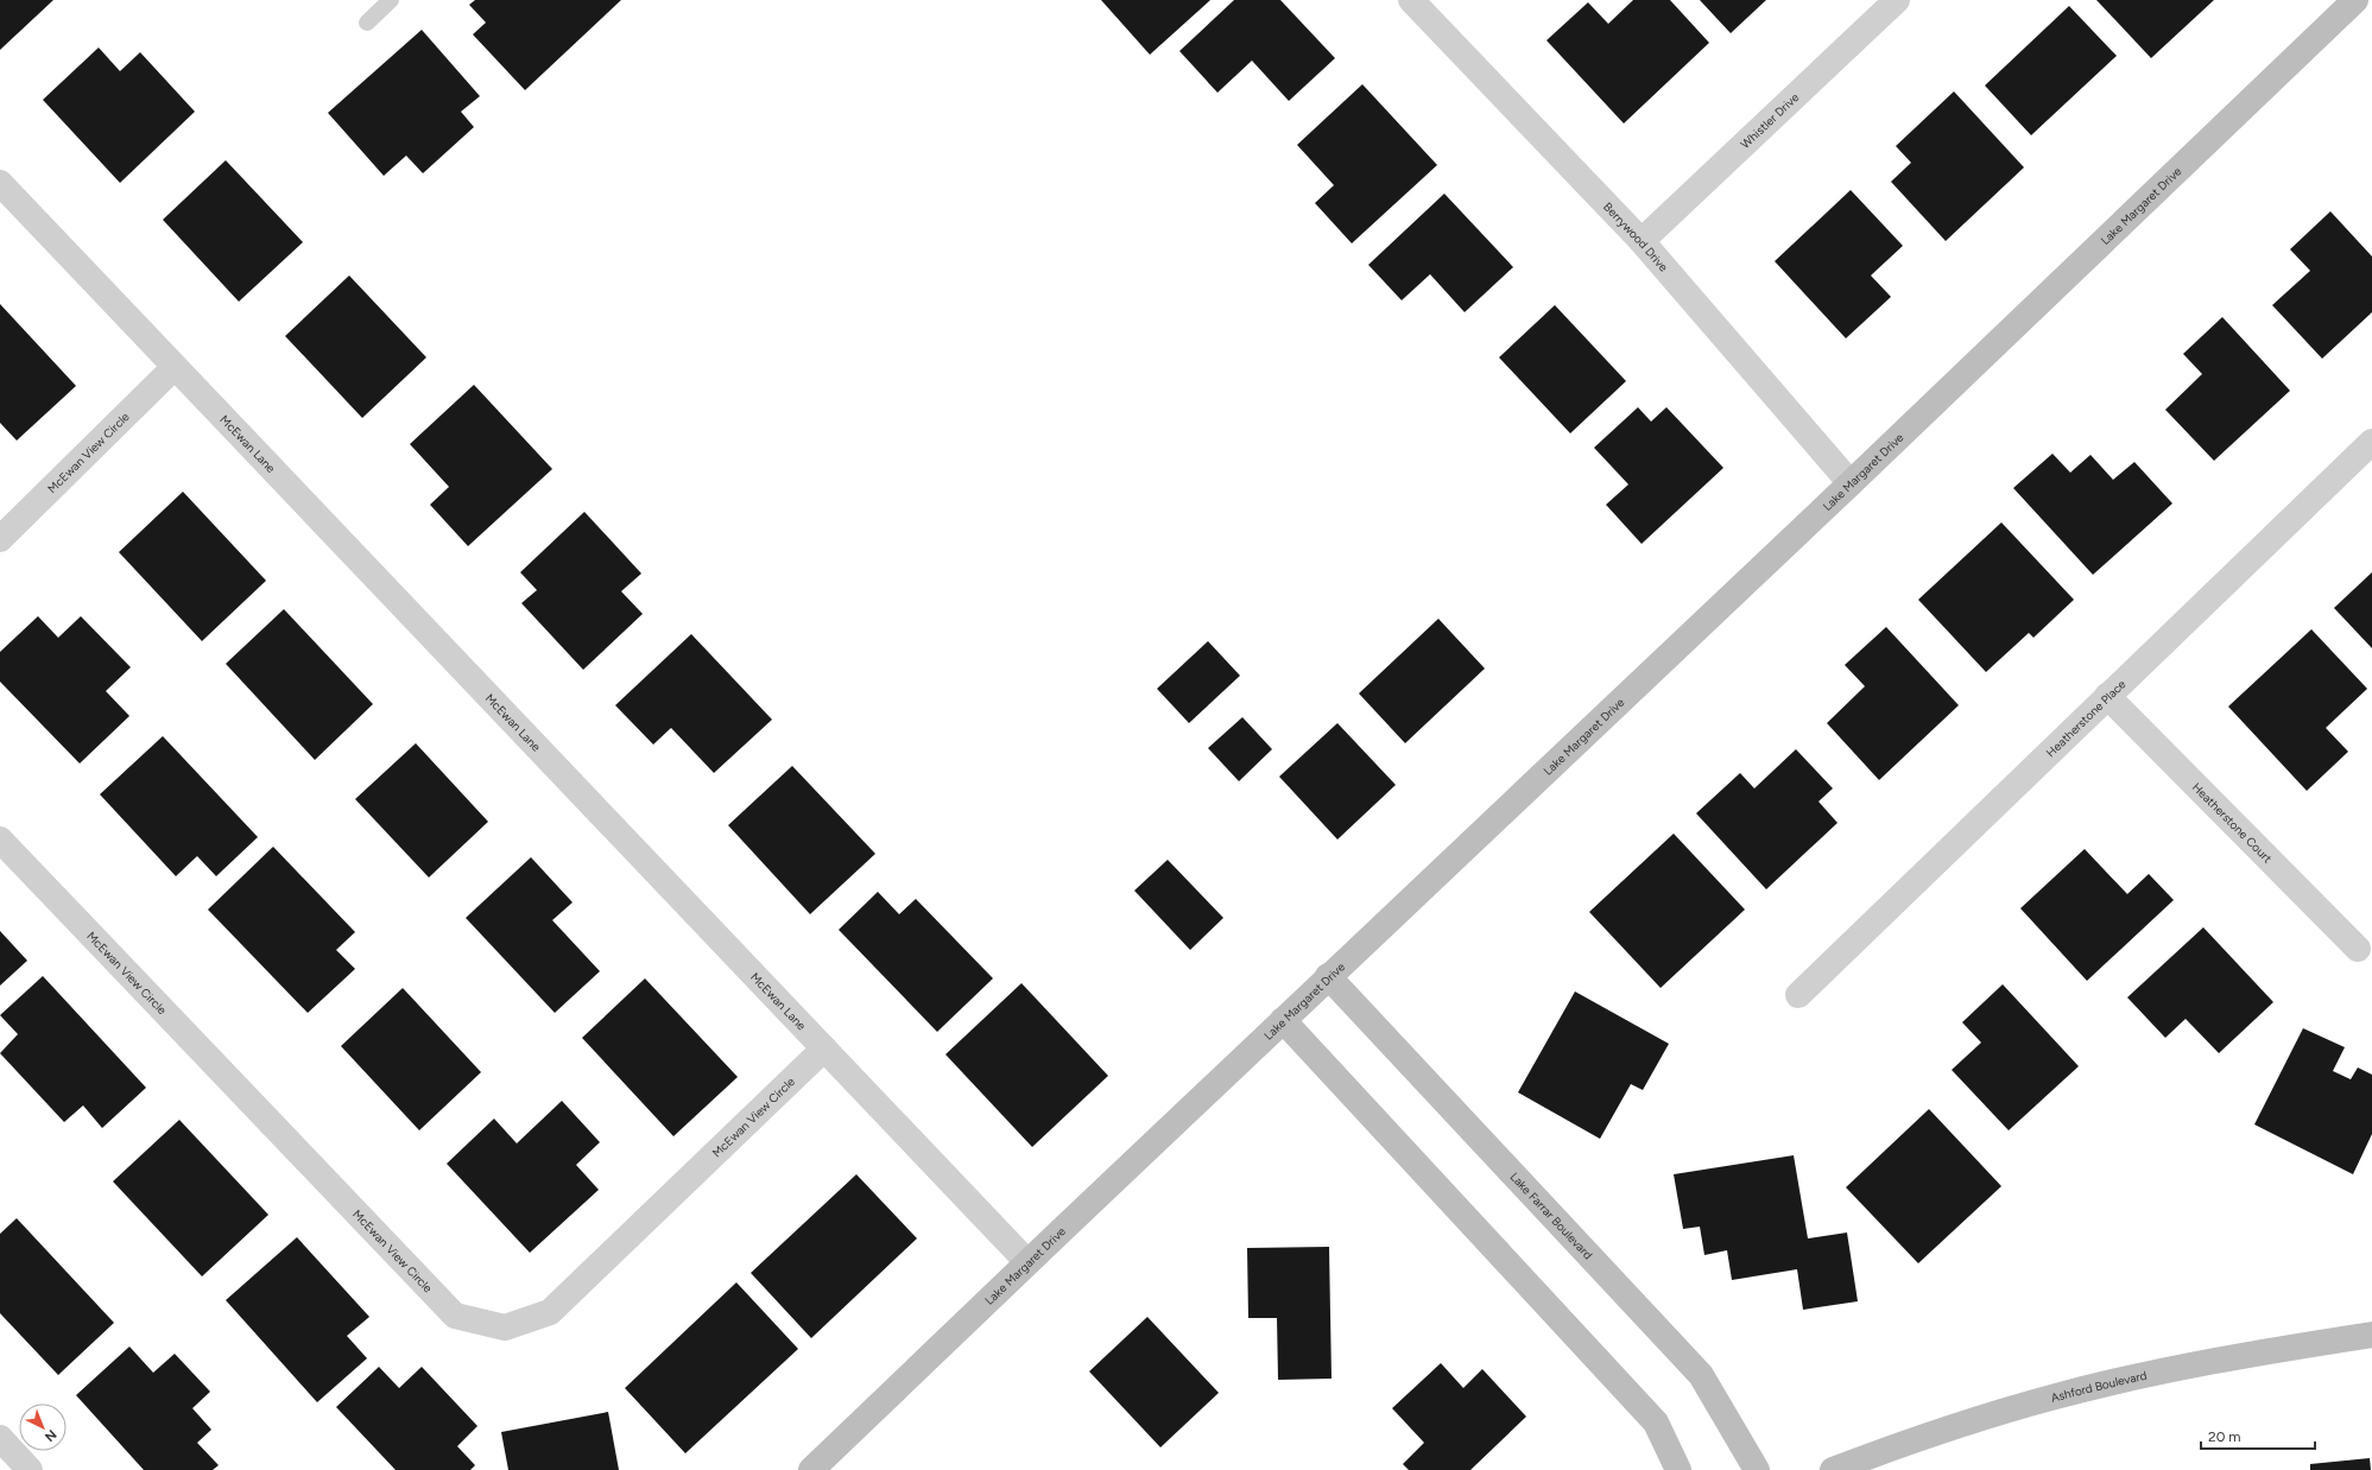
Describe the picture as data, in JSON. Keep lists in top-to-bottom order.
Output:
{
  "streets": {
    "street": [
      "Whistler Drive",
      "Lake Margaret Drive",
      "Berrywood Drive",
      "McEwan Lane",
      "McEwan View Circle",
      "Heatherstone Place",
      "Heatherstone Court",
      "Lake Farrar Boulevard",
      "Ashford Boulevard"
    ]
  },
  "crossings": [
    ["Whistler Drive", "Berrywood Drive"],
    ["Lake Margaret Drive", "Berrywood Drive"],
    ["Lake Margaret Drive", "McEwan Lane"],
    ["Lake Margaret Drive", "Lake Farrar Boulevard"],
    ["McEwan Lane", "McEwan View Circle"],
    ["Heatherstone Place", "Heatherstone Court"]
  ],
  "scale_bar": "20 m",
  "north": "bottom right"
}
